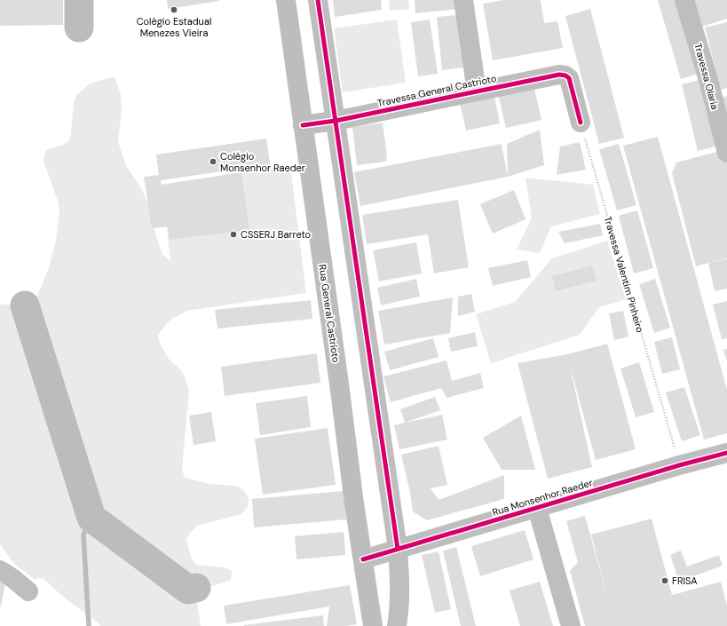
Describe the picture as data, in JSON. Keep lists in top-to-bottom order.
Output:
{
  "streets": {
    "main road": ["Rua General Castrioto"],
    "street": ["Travessa Olaria", "Travessa General Castrioto", "Rua Monsenhor Raeder"],
    "path": ["Travessa Valentim Pinheiro"]
  },
  "crossings": [
    ["Travessa General Castrioto", "Travessa Valentim Pinheiro"],
    ["Travessa General Castrioto", "Rua General Castrioto"],
    ["Travessa Valentim Pinheiro", "Rua Monsenhor Raeder"],
    ["Rua General Castrioto", "Rua Monsenhor Raeder"]
  ],
  "places": [
    "Colégio Estadual Menezes Vieira",
    "Colégio Monsenhor Raeder",
    "CSSERJ Barreto",
    "FRISA"
  ]
}
